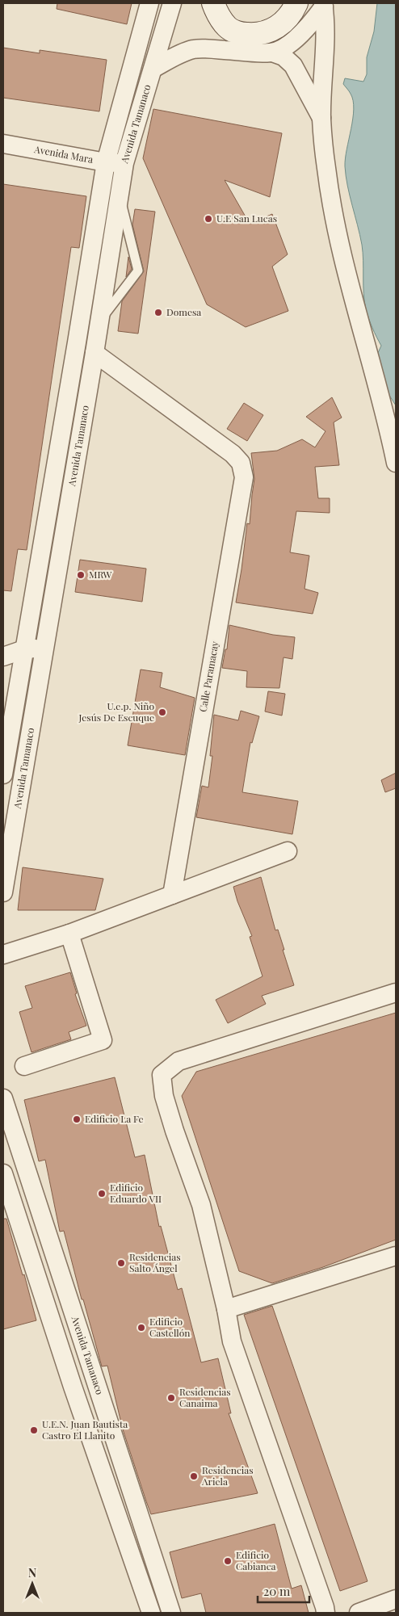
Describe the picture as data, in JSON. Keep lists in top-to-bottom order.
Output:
{
  "streets": {
    "street": ["Avenida Tamanaco", "Avenida Mara", "Calle Paramacay"]
  },
  "crossings": [
    ["Avenida Tamanaco", "Avenida Mara"],
    ["Avenida Tamanaco", "Calle Paramacay"]
  ],
  "places": [
    "U.E San Lucas",
    "Domesa",
    "MRW",
    "U.e.p. Niño Jesús De Escuque",
    "Edificio La Fe",
    "Edificio Eduardo VII",
    "Residencias Salto Ángel",
    "Edificio Castellón",
    "Residencias Canaima",
    "U.E.N. Juan Bautista Castro El Llanito",
    "Residencias Ariela",
    "Edificio Cabianca"
  ],
  "scale_bar": "20 m",
  "north": "top"
}
